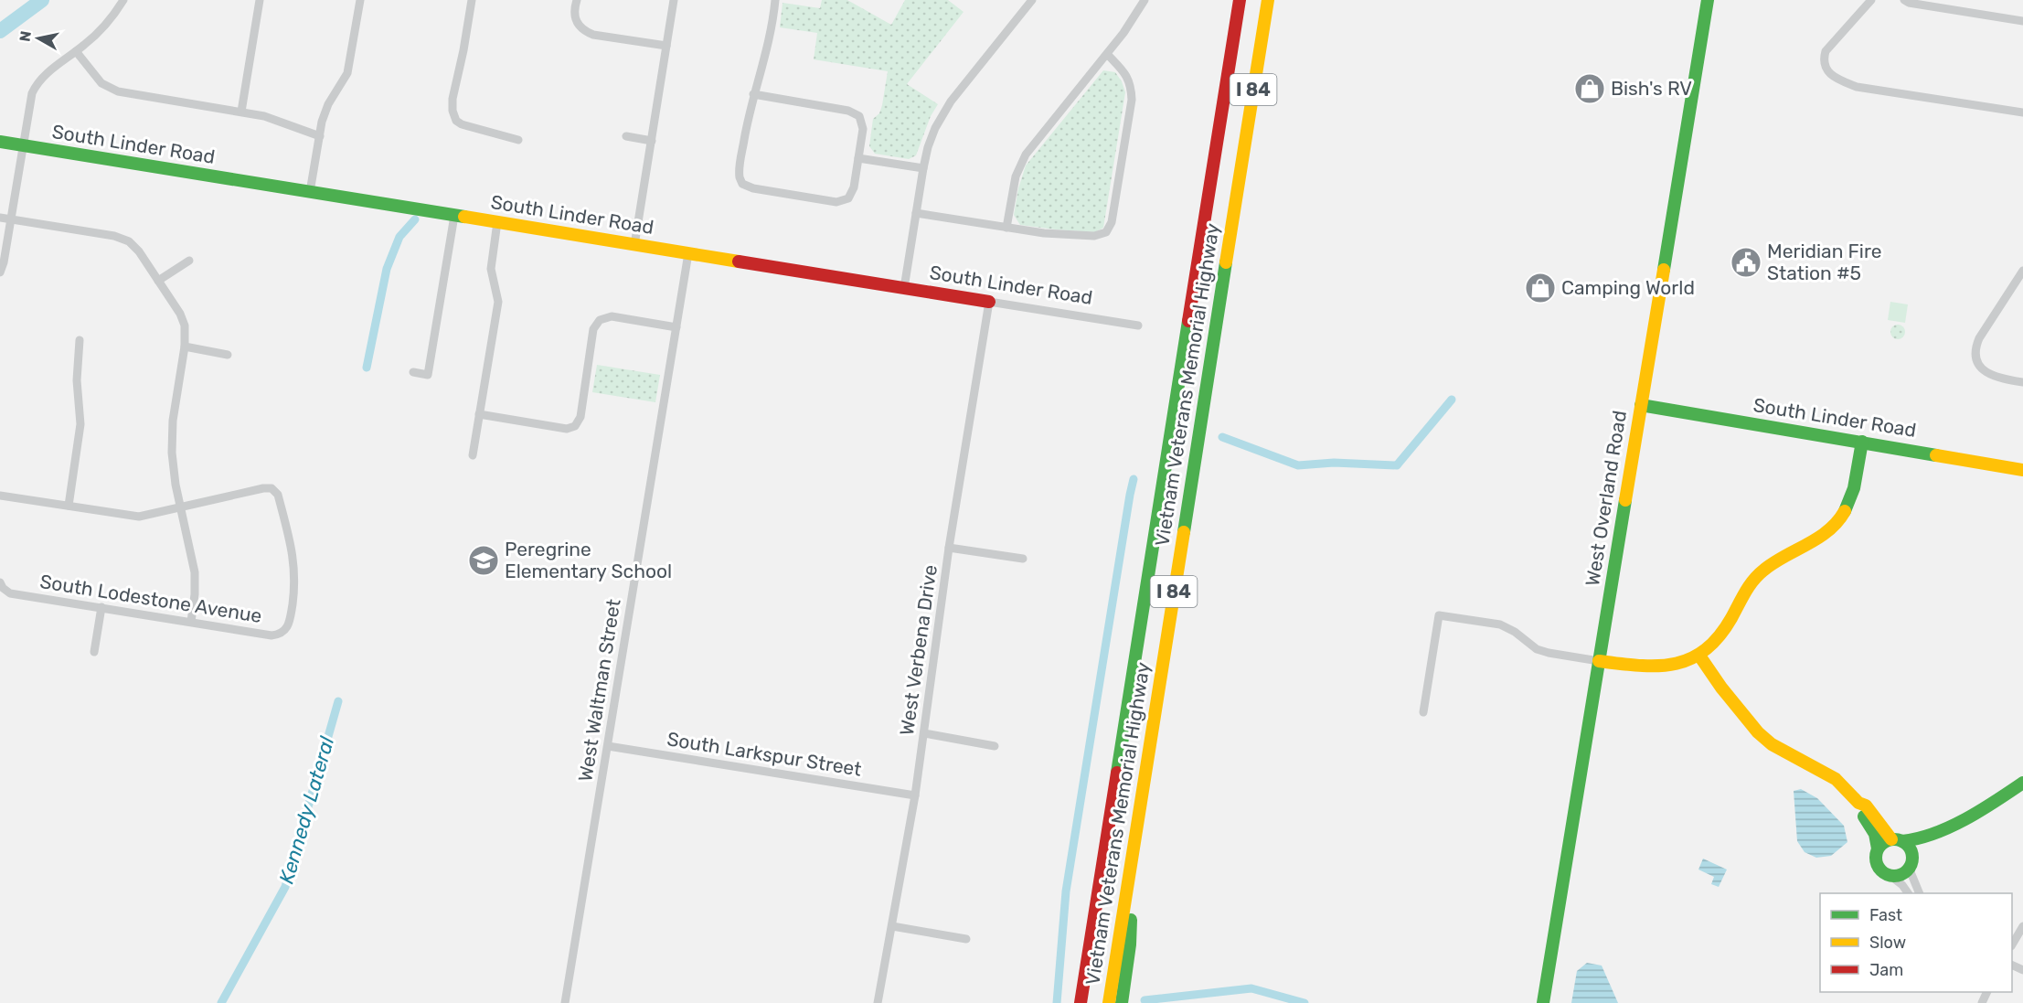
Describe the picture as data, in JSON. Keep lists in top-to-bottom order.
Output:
{
  "streets": {
    "main road": [
      "I 84",
      "South Linder Road",
      "Vietnam Veterans Memorial Highway",
      "West Overland Road"
    ],
    "street": [
      "South Lodestone Avenue",
      "West Verbena Drive",
      "West Waltman Street",
      "South Larkspur Street"
    ]
  },
  "crossings": [
    ["South Linder Road", "West Overland Road"],
    ["South Linder Road", "West Verbena Drive"],
    ["South Linder Road", "West Waltman Street"],
    ["West Verbena Drive", "South Larkspur Street"],
    ["West Waltman Street", "South Larkspur Street"]
  ],
  "water": ["Kennedy Lateral"],
  "places": {
    "shop": ["Bish's RV", "Camping World"],
    "public building": ["Meridian Fire Station #5"],
    "school or university": ["Peregrine Elementary School"]
  },
  "legend": ["Fast", "Slow", "Jam"],
  "north": "left"
}
